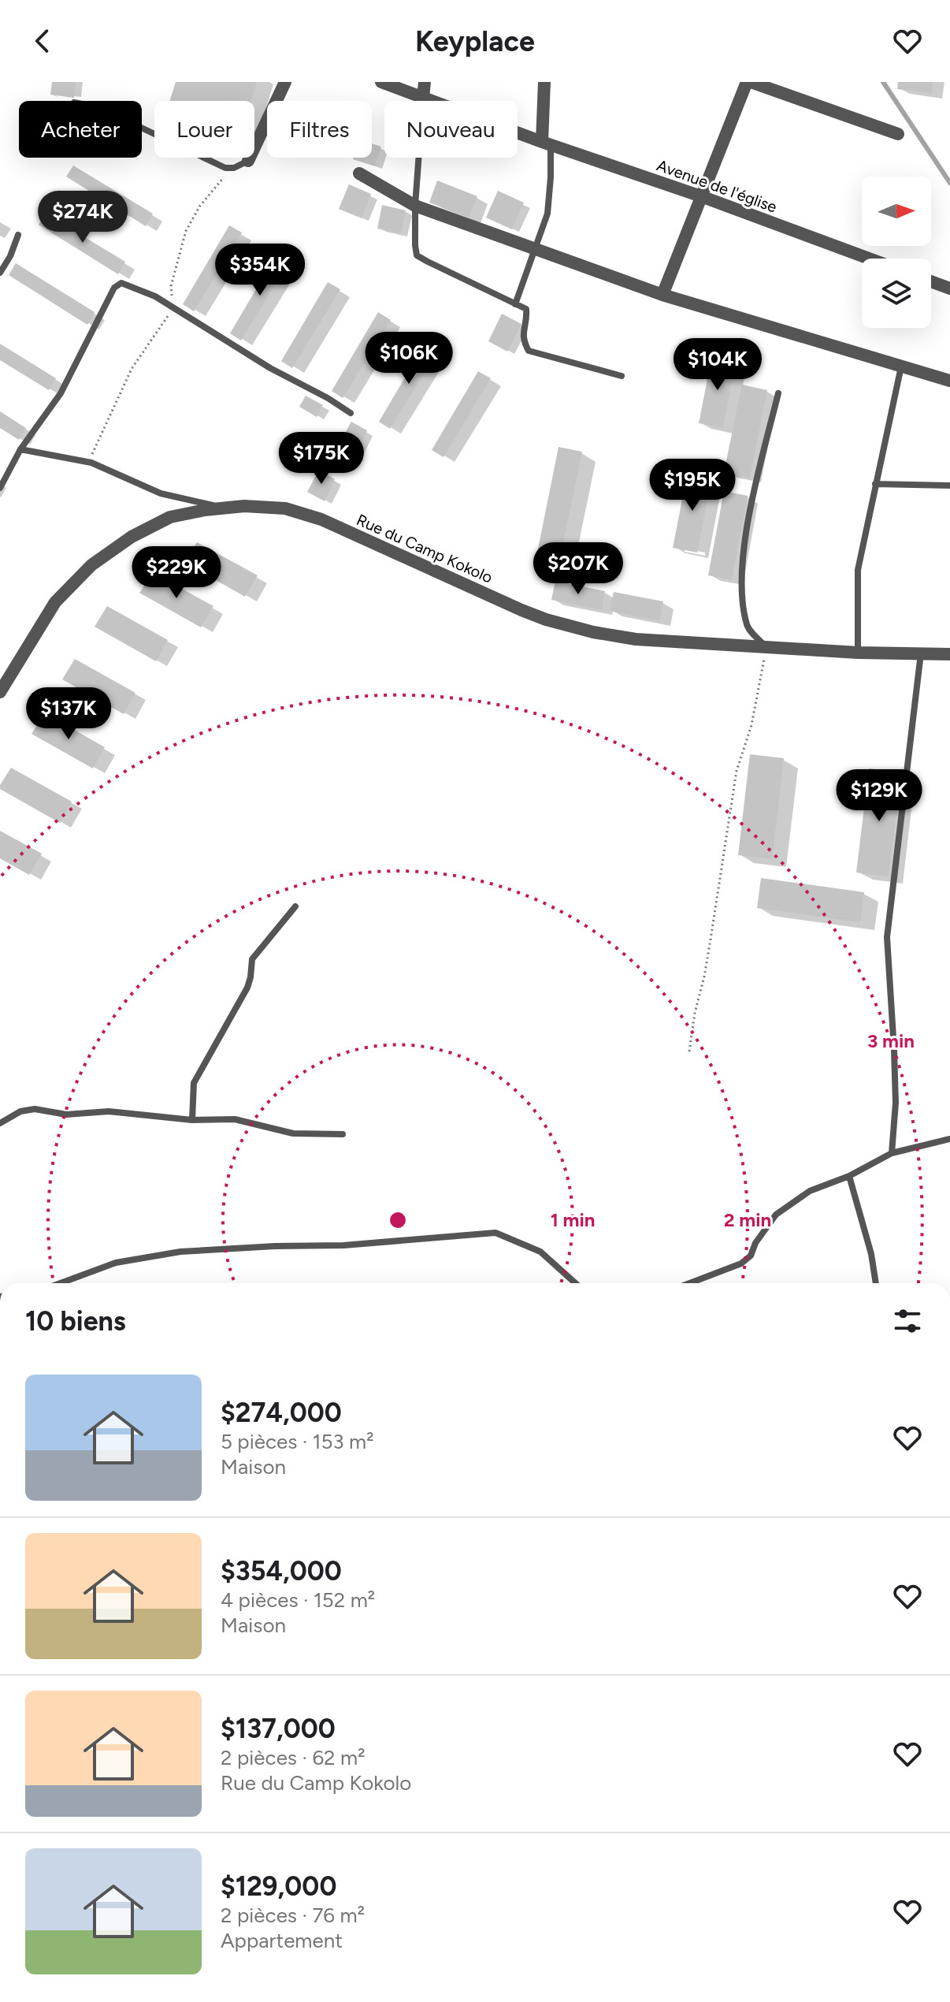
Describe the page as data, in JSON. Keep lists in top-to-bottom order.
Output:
{
  "streets": {
    "street": ["Avenue de l'église", "Rue du Camp Kokolo"]
  },
  "north": "right",
  "page": {
    "header": "Keyplace",
    "chip": [
      "Acheter",
      "Louer",
      "Filtres",
      "Nouveau"
    ],
    "price": [
      "$274K",
      "$354K",
      "$106K",
      "$104K",
      "$175K",
      "$195K",
      "$207K",
      "$229K",
      "$137K",
      "$129K"
    ],
    "heading": "10 biens",
    "list": [
      {
        "name": "$274,000",
        "note": "5 pièces · 153 m² · Maison"
      },
      {
        "name": "$354,000",
        "note": "4 pièces · 152 m² · Maison"
      },
      {
        "name": "$137,000",
        "note": "2 pièces · 62 m² · Rue du Camp Kokolo"
      },
      {
        "name": "$129,000",
        "note": "2 pièces · 76 m² · Appartement"
      }
    ]
  },
  "rings": ["3 min", "1 min", "2 min"]
}
